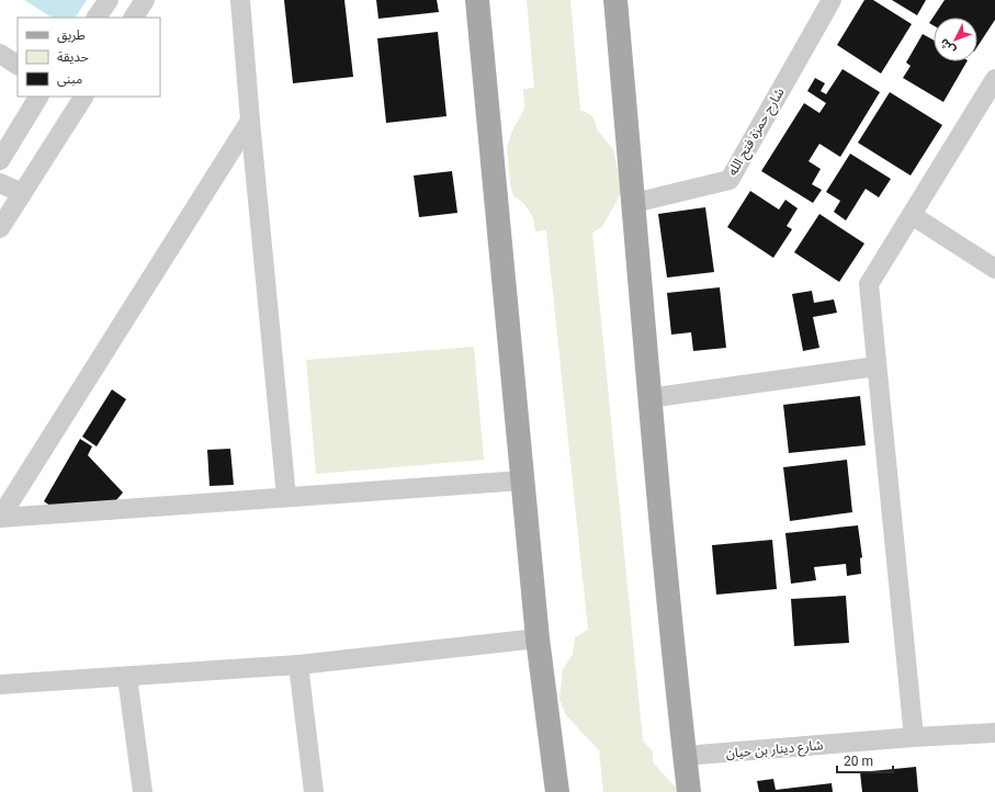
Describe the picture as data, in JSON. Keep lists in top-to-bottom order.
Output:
{
  "streets": {
    "street": ["شارح حمزة فتح الله", "شارع دينار بن حيان"]
  },
  "legend": ["طريق", "حديقة", "مبنى"],
  "scale_bar": "20 m",
  "north": "bottom left"
}
